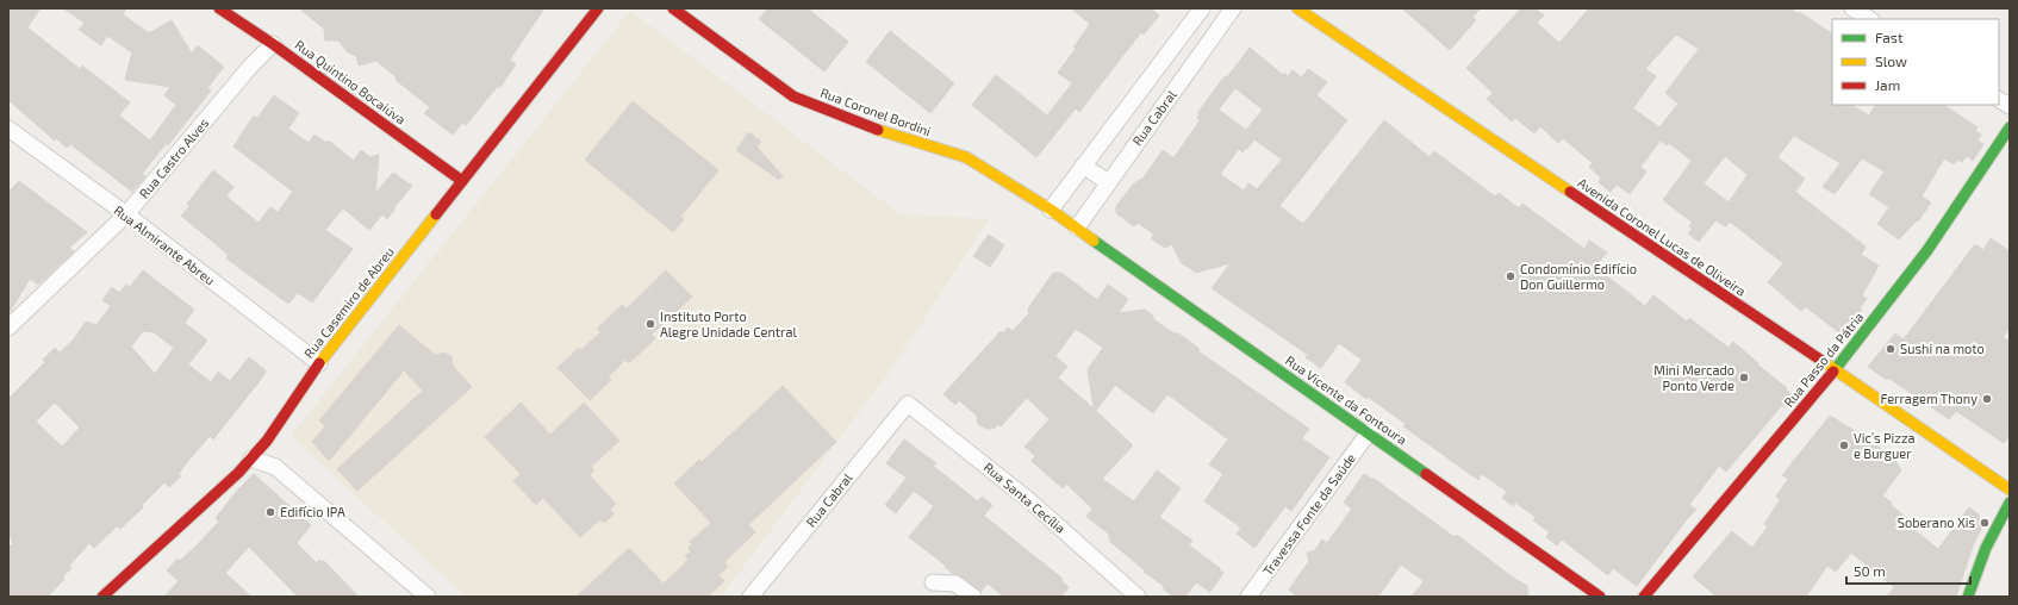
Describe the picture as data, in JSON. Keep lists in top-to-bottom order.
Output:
{
  "streets": {
    "street": [
      "Rua Quintino Bocaiúva",
      "Rua Coronel Bordini",
      "Rua Cabral",
      "Rua Castro Alves",
      "Avenida Coronel Lucas de Oliveira",
      "Rua Almirante Abreu",
      "Rua Casemiro de Abreu",
      "Rua Passo da Pátria",
      "Rua Vicente da Fontoura",
      "Rua Santa Cecília",
      "Travessa Fonte da Saúde"
    ]
  },
  "crossings": [
    ["Rua Quintino Bocaiúva", "Rua Castro Alves"],
    ["Rua Quintino Bocaiúva", "Rua Casemiro de Abreu"],
    ["Rua Coronel Bordini", "Rua Cabral"],
    ["Rua Coronel Bordini", "Rua Vicente da Fontoura"],
    ["Rua Cabral", "Rua Vicente da Fontoura"],
    ["Rua Cabral", "Rua Santa Cecília"],
    ["Rua Castro Alves", "Rua Almirante Abreu"],
    ["Avenida Coronel Lucas de Oliveira", "Rua Passo da Pátria"],
    ["Rua Almirante Abreu", "Rua Casemiro de Abreu"],
    ["Rua Vicente da Fontoura", "Travessa Fonte da Saúde"]
  ],
  "places": [
    "Condomínio Edifício Don Guillermo",
    "Instituto Porto Alegre Unidade Central",
    "Sushi na moto",
    "Mini Mercado Ponto Verde",
    "Ferragem Thony",
    "Vic’s Pizza e Burguer",
    "Edifício IPA",
    "Soberano Xis"
  ],
  "legend": ["Fast", "Slow", "Jam"],
  "scale_bar": "50 m"
}
